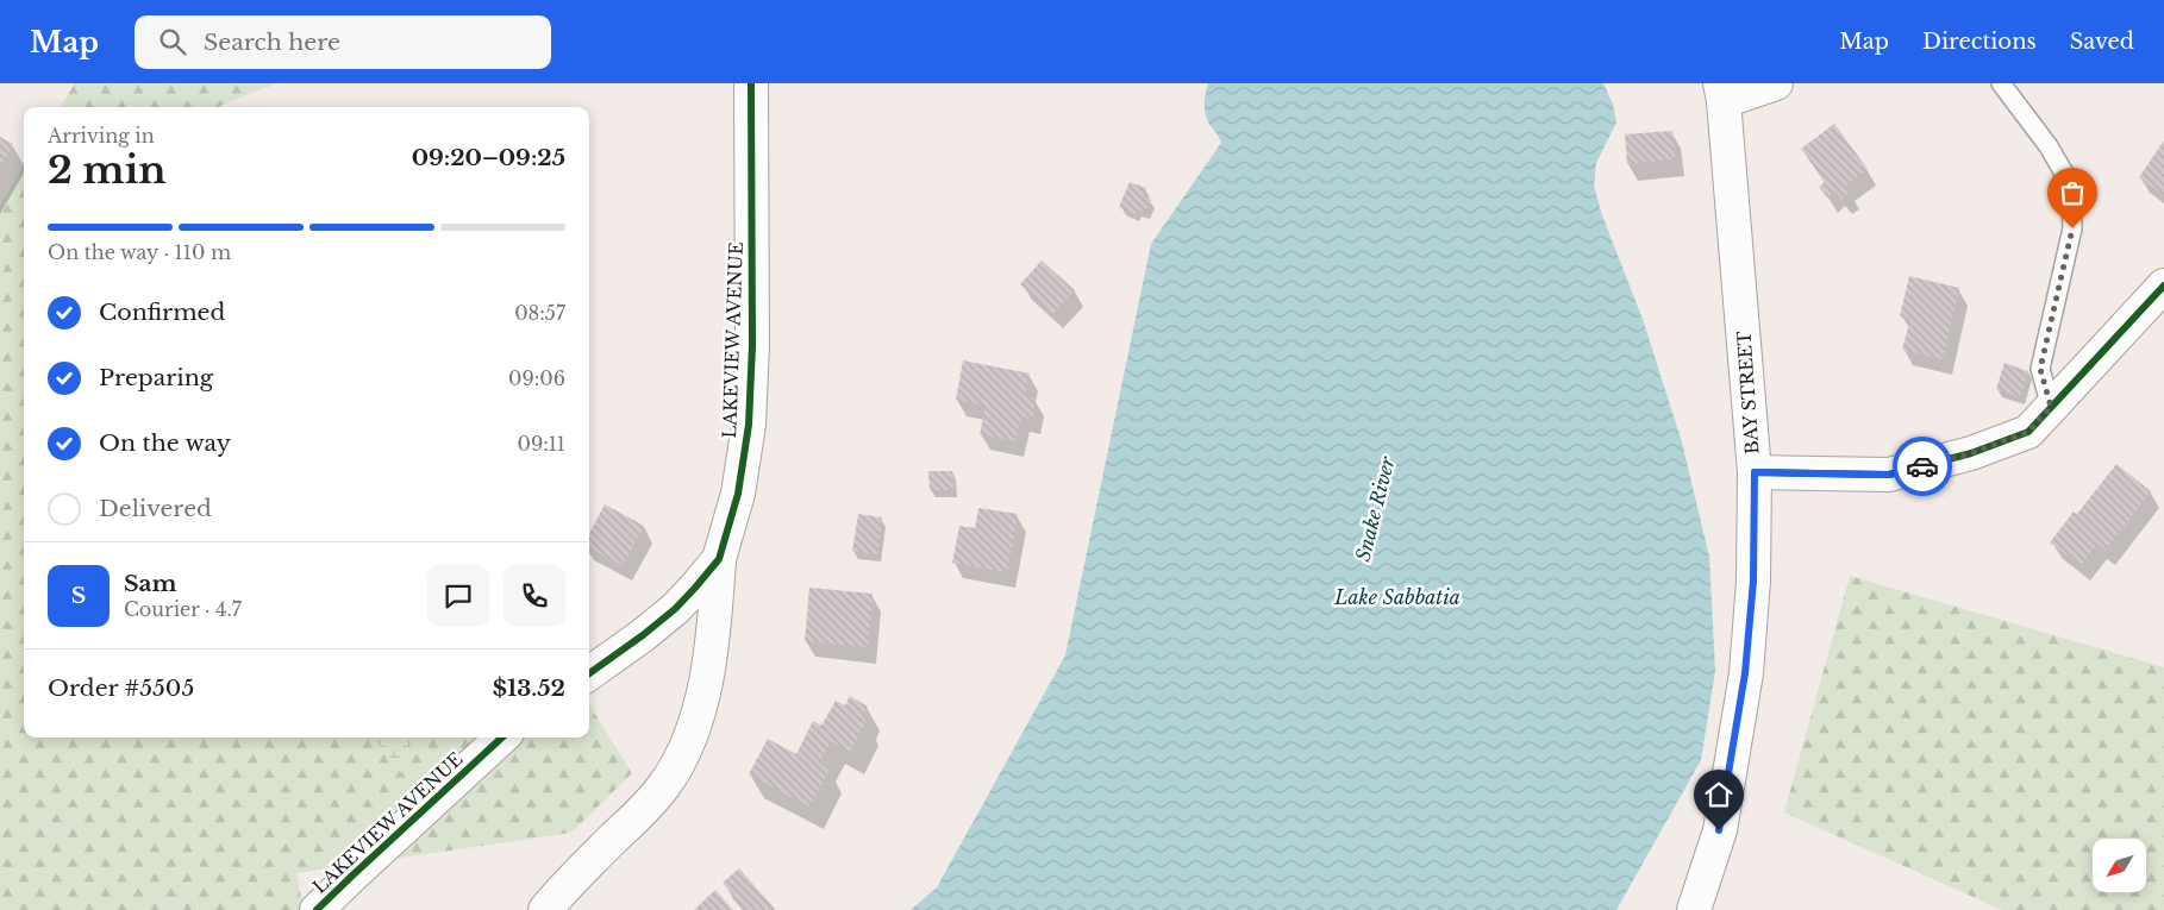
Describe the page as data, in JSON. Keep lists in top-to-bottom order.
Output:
{
  "streets": {
    "street": ["LAKEVIEW AVENUE", "BAY STREET"]
  },
  "water": ["Snake River", "Lake Sabbatia"],
  "north": "bottom left",
  "page": {
    "header": "Map",
    "search": "Search here",
    "nav": ["Map", "Directions", "Saved"],
    "heading": ["2 min", "Arriving in", "09:20–09:25"],
    "panel": [
      "Sam",
      "Courier · 4.7",
      "Order #5505",
      "$13.52"
    ],
    "bar": "On the way · 110 m",
    "list": [
      ["Confirmed", "08:57"],
      ["Preparing", "09:06"],
      ["On the way", "09:11"],
      "Delivered"
    ],
    "round": "S"
  }
}
